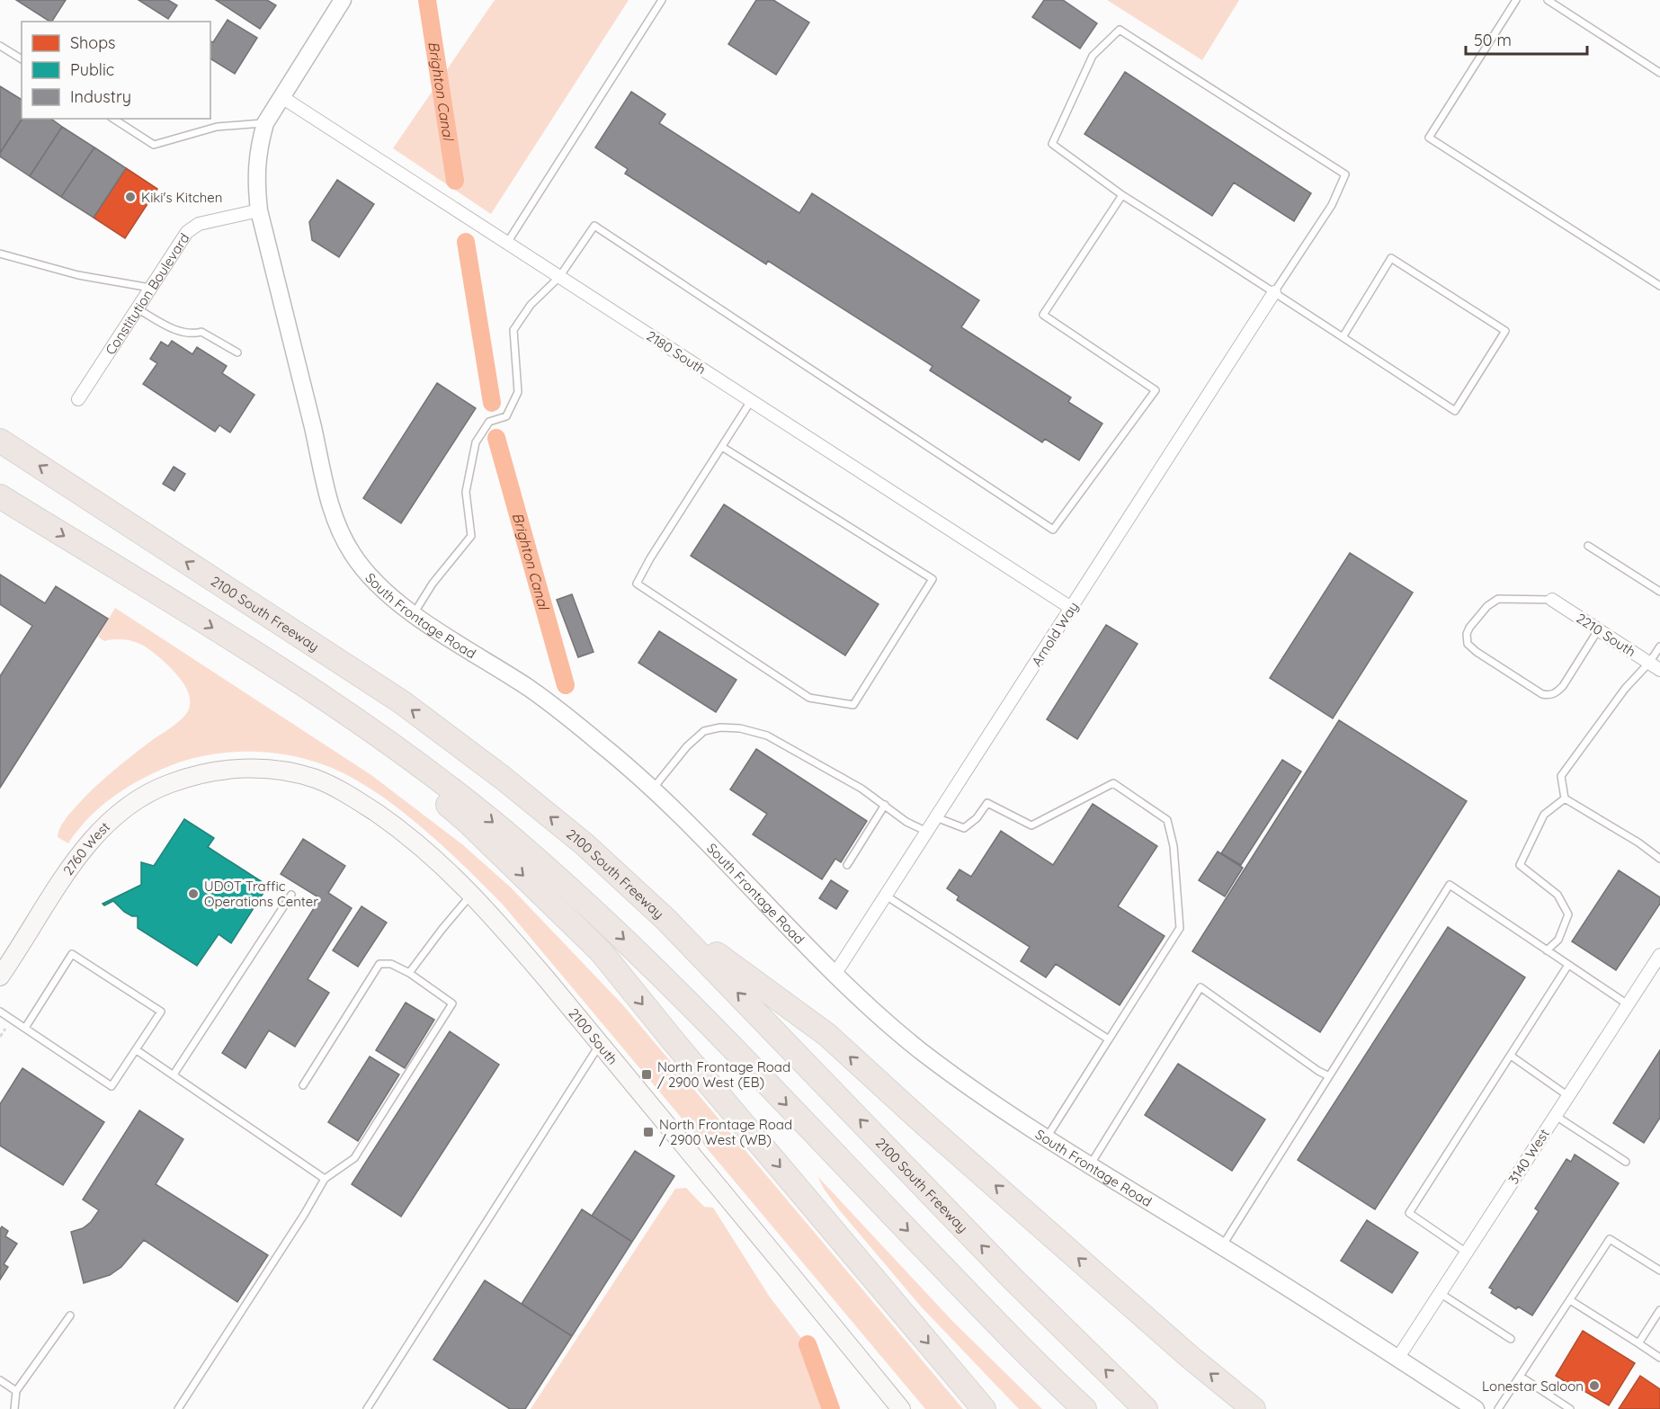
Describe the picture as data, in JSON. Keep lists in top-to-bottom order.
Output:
{
  "streets": {
    "highway": ["2100 South Freeway"],
    "main road": ["2760 West", "2100 South"],
    "street": [
      "Constitution Boulevard",
      "2180 South",
      "South Frontage Road",
      "Arnold Way",
      "2210 South",
      "3140 West"
    ]
  },
  "crossings": [
    ["Constitution Boulevard", "South Frontage Road"],
    ["2180 South", "Arnold Way"],
    ["South Frontage Road", "Arnold Way"],
    ["South Frontage Road", "3140 West"],
    ["2760 West", "2100 South"]
  ],
  "water": ["Brighton Canal"],
  "places": {
    "other": ["Kiki's Kitchen", "UDOT Traffic Operations Center", "Lonestar Saloon"],
    "transit": ["North Frontage Road / 2900 West (EB)", "North Frontage Road / 2900 West (WB)"]
  },
  "legend": ["Shops", "Public", "Industry"],
  "scale_bar": "50 m"
}
